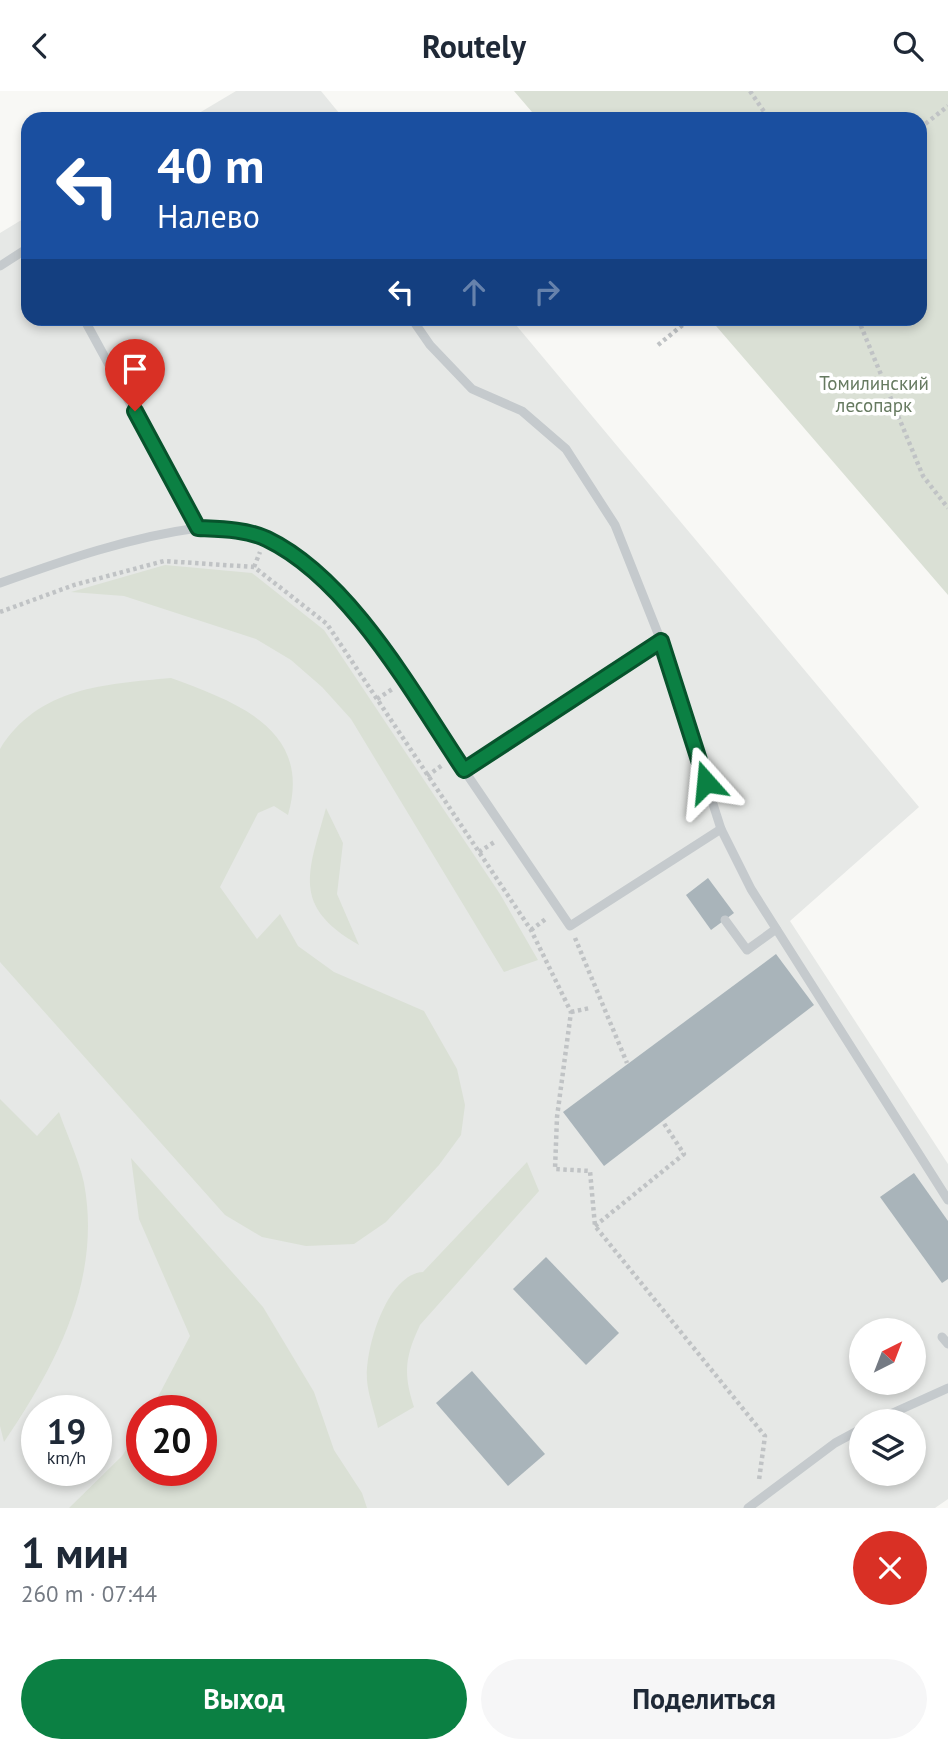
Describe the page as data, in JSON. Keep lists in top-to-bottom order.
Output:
{
  "parks": ["Томилинский лесопарк"],
  "north": "top right",
  "page": {
    "header": "Routely",
    "turn": ["40 m", "Налево"],
    "speed": "19 km/h",
    "limit": "20",
    "heading": ["1 мин", "260 m · 07:44"],
    "buttons": ["Выход", "Поделиться"]
  }
}
